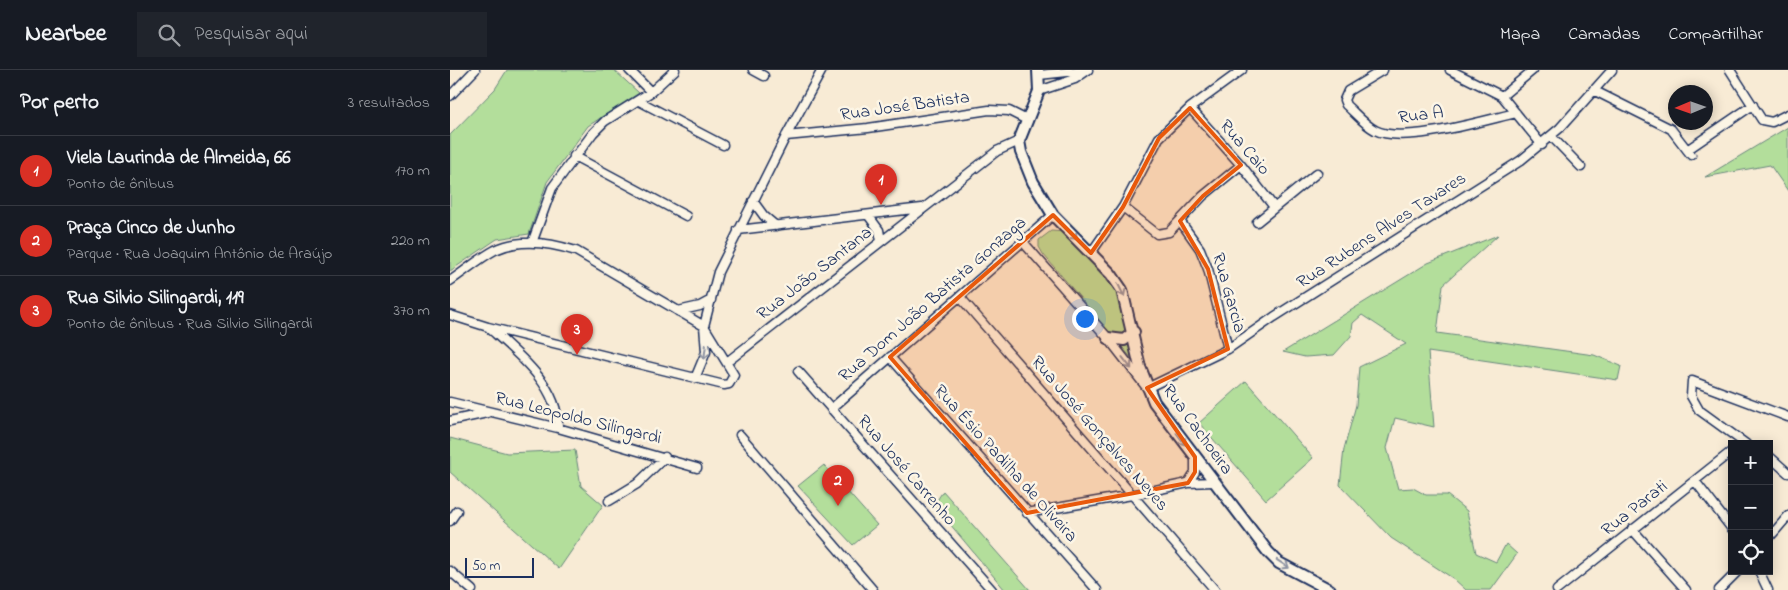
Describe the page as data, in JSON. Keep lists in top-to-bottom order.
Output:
{
  "streets": {
    "main road": ["Rua Cachoeira"],
    "street": [
      "Rua José Batista",
      "Rua A",
      "Rua Caio",
      "Rua Rubens Alves Tavares",
      "Rua João Santana",
      "Rua Garcia",
      "Rua Dom João Batista Gonzaga",
      "Rua Leopoldo Silingardi",
      "Rua José Gonçalves Neves",
      "Rua Ésio Padilha de Oliveira",
      "Rua José Carrenho",
      "Rua Parati"
    ]
  },
  "crossings": [
    ["Rua Rubens Alves Tavares", "Rua Garcia"],
    ["Rua Rubens Alves Tavares", "Rua Cachoeira"],
    ["Rua João Santana", "Rua Cachoeira"],
    ["Rua Dom João Batista Gonzaga", "Rua Cachoeira"],
    ["Rua Dom João Batista Gonzaga", "Rua José Gonçalves Neves"],
    ["Rua Dom João Batista Gonzaga", "Rua Ésio Padilha de Oliveira"],
    ["Rua Dom João Batista Gonzaga", "Rua José Carrenho"]
  ],
  "one_way": ["Rua Cachoeira"],
  "scale_bar": "50 m",
  "north": "left",
  "page": {
    "header": "Nearbee",
    "search": "Pesquisar aqui",
    "nav": ["Mapa", "Camadas", "Compartilhar"],
    "heading": ["Por perto", "3 resultados"],
    "list": [
      {
        "mark": "1",
        "name": "Viela Laurinda de Almeida, 66",
        "note": "Ponto de ônibus",
        "value": "170 m"
      },
      {
        "mark": "2",
        "name": "Praça Cinco de Junho",
        "note": "Parque · Rua Joaquim Antônio de Araújo",
        "value": "220 m"
      },
      {
        "mark": "3",
        "name": "Rua Silvio Silingardi, 119",
        "note": "Ponto de ônibus · Rua Silvio Silingardi",
        "value": "370 m"
      }
    ],
    "pins": ["1", "3", "2"],
    "map_buttons": ["+", "−"],
    "scale": "50 m"
  }
}
